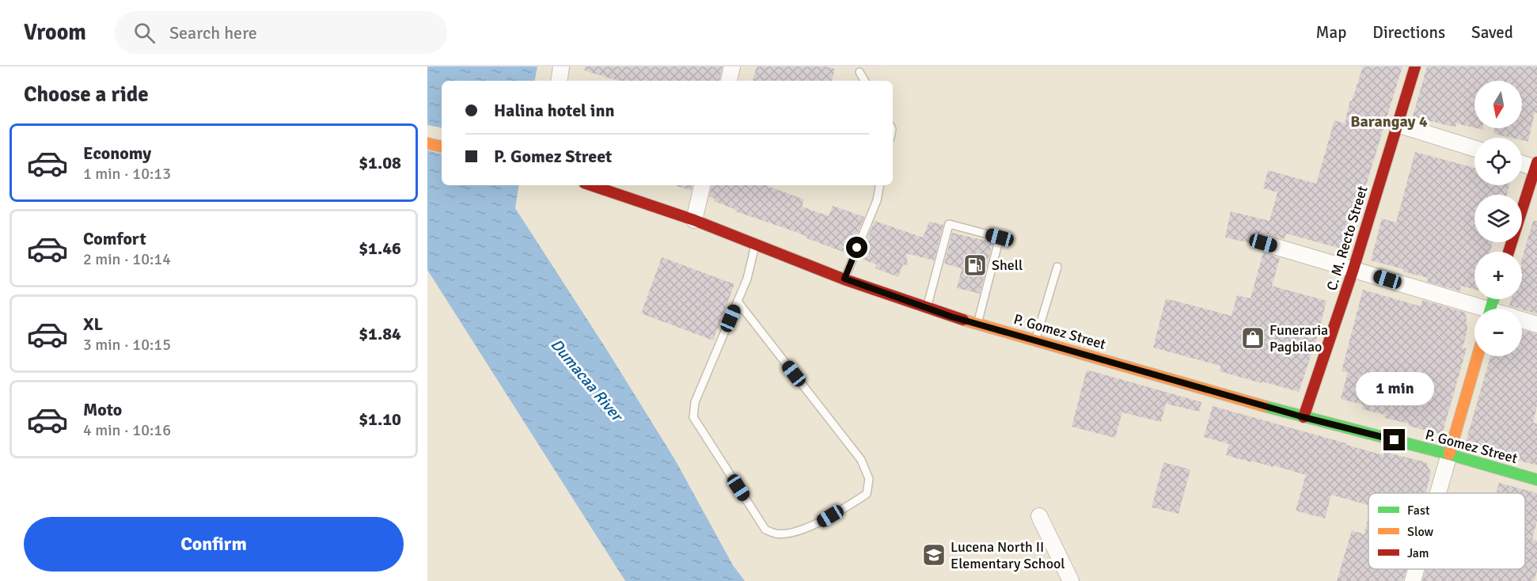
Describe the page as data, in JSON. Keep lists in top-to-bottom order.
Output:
{
  "streets": {
    "main road": ["C. M. Recto Street", "P. Gomez Street"]
  },
  "crossings": [
    ["C. M. Recto Street", "P. Gomez Street"]
  ],
  "districts": ["Barangay 4"],
  "water": ["Dumacaa River"],
  "places": {
    "fuel station": ["Shell"],
    "shop": ["Funeraria Pagbilao"],
    "school or university": ["Lucena North II Elementary School"]
  },
  "legend": ["Fast", "Slow", "Jam"],
  "north": "bottom",
  "page": {
    "header": "Vroom",
    "search": "Search here",
    "nav": ["Map", "Directions", "Saved"],
    "heading": "Choose a ride",
    "map_buttons": ["+", "−"],
    "banner": ["Halina hotel inn", "P. Gomez Street"],
    "list": [
      {
        "name": "Economy",
        "note": "1 min · 10:13",
        "value": "$1.08"
      },
      {
        "name": "Comfort",
        "note": "2 min · 10:14",
        "value": "$1.46"
      },
      {
        "name": "XL",
        "note": "3 min · 10:15",
        "value": "$1.84"
      },
      {
        "name": "Moto",
        "note": "4 min · 10:16",
        "value": "$1.10"
      }
    ],
    "bubble": "1 min",
    "buttons": "Confirm"
  }
}
